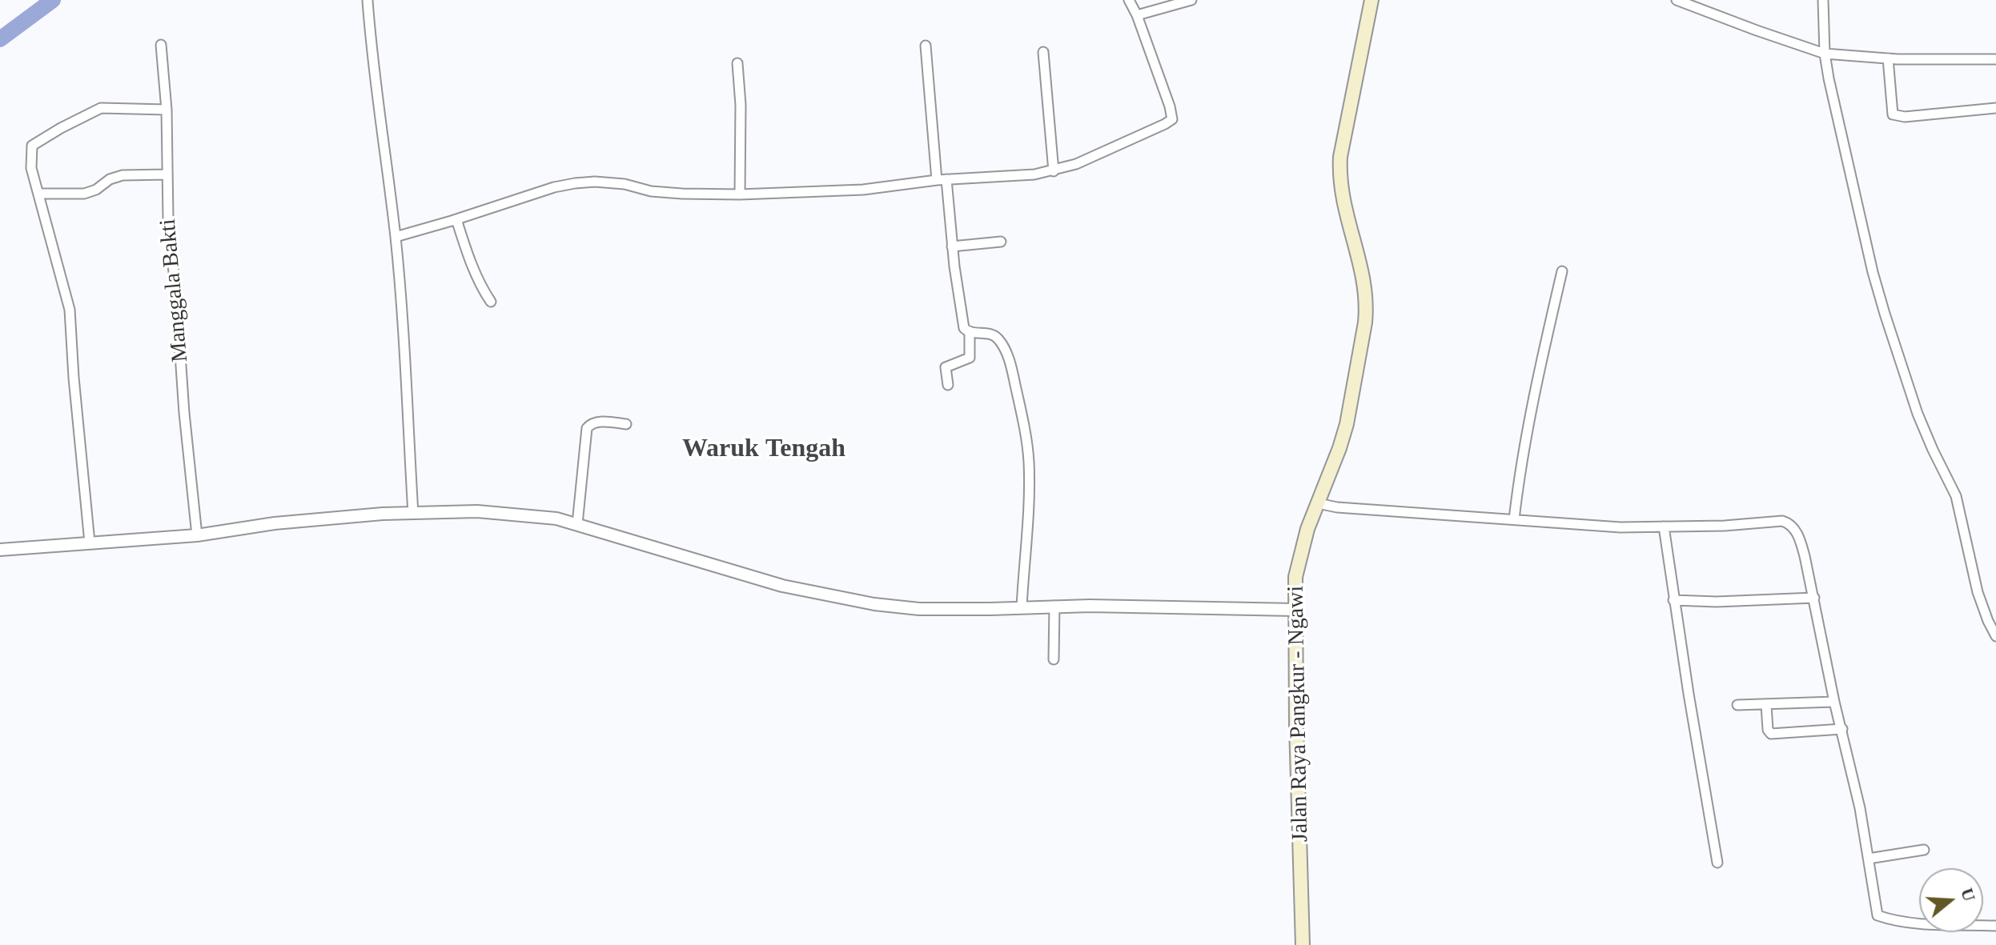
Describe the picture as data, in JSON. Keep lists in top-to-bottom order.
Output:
{
  "streets": {
    "main road": ["Jalan Raya Pangkur - Ngawi"],
    "street": ["Manggala Bakti"]
  },
  "districts": ["Waruk Tengah"],
  "north": "right"
}
